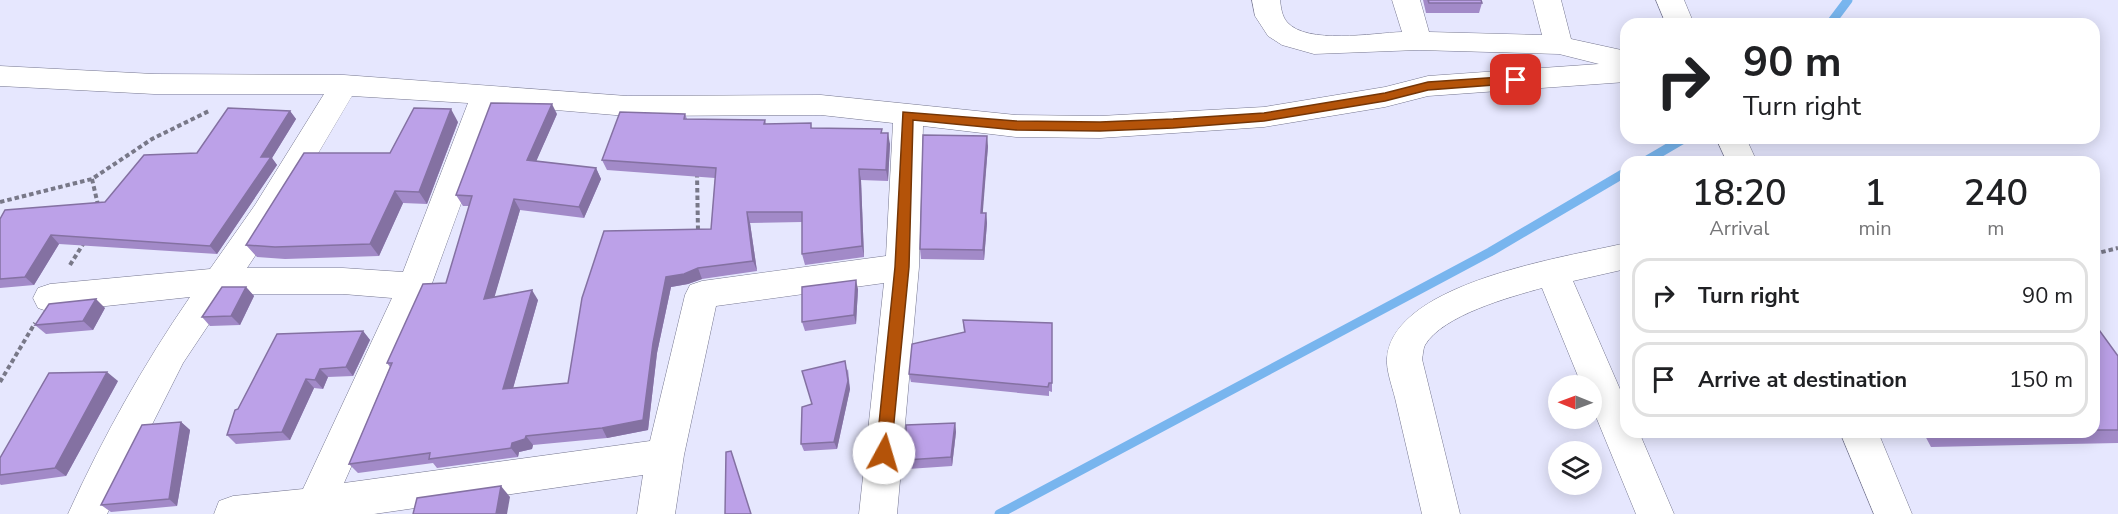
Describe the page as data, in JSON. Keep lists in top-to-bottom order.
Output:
{
  "north": "left",
  "page": {
    "turn": ["90 m", "Turn right"],
    "eta": [
      "18:20",
      "Arrival",
      "1",
      "min",
      "240",
      "m"
    ],
    "list": [
      {
        "name": "Turn right",
        "value": "90 m"
      },
      {
        "name": "Arrive at destination",
        "value": "150 m"
      }
    ]
  }
}
